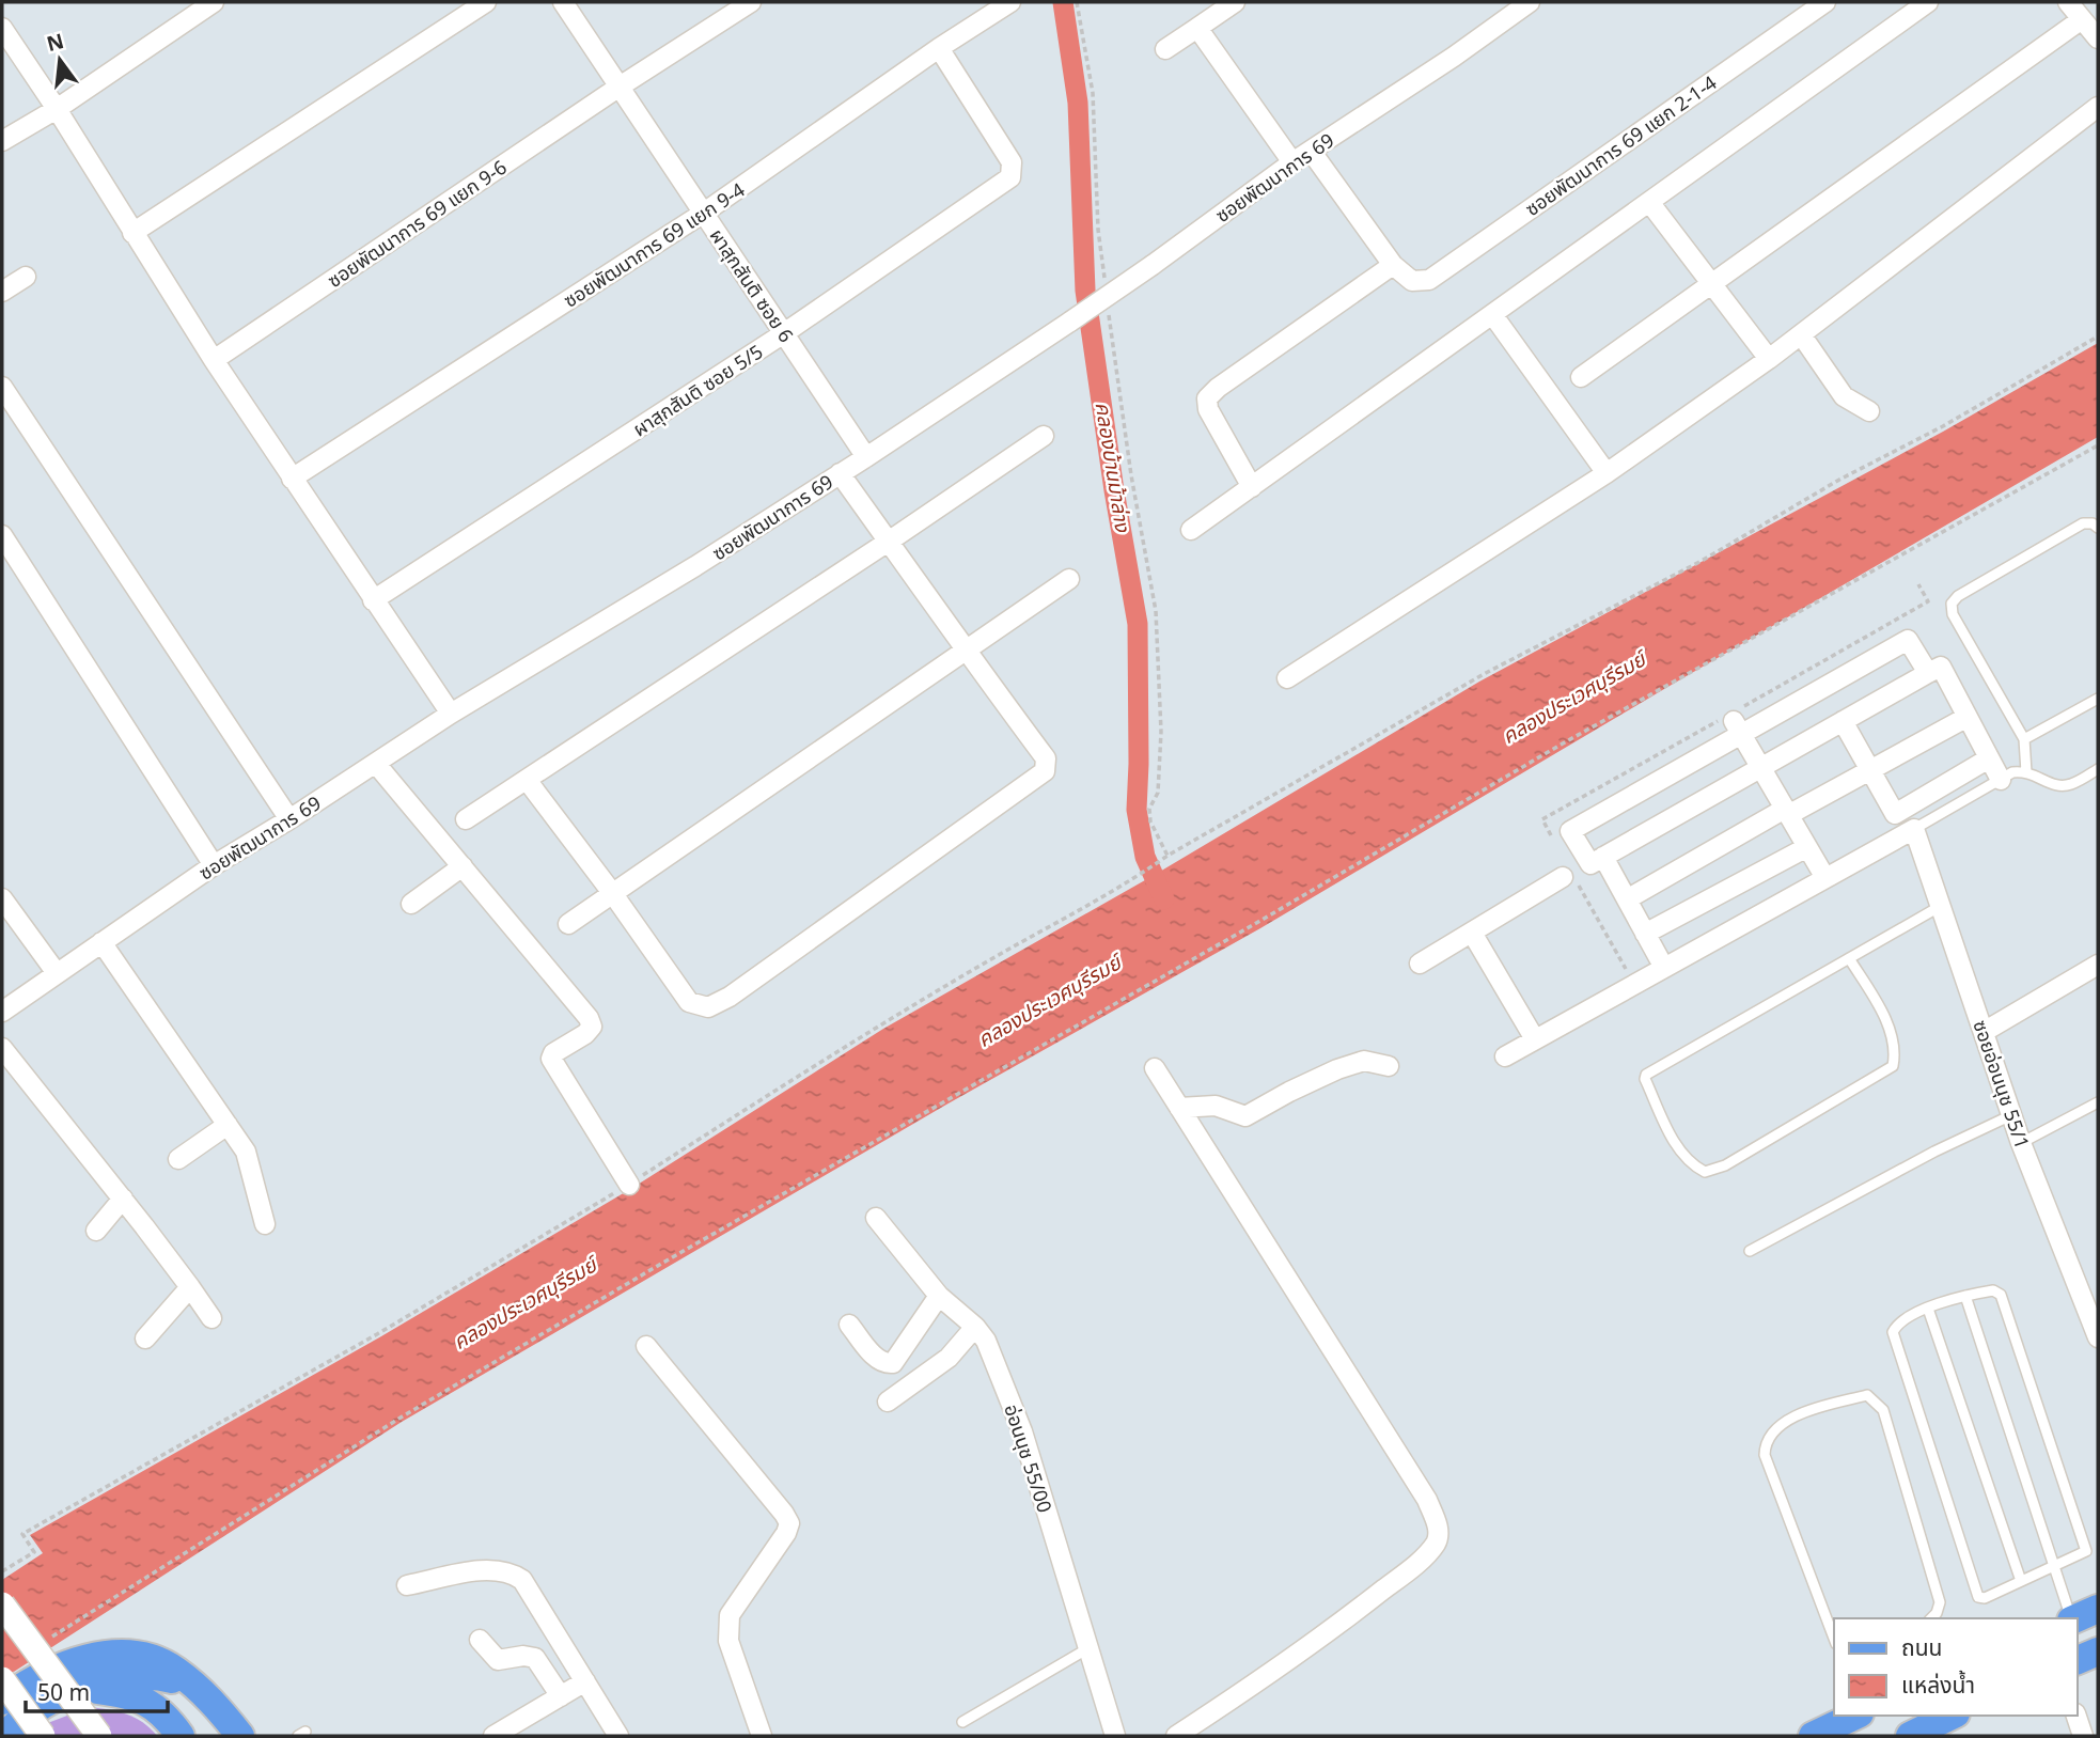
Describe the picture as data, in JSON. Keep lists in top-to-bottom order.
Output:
{
  "streets": {
    "street": [
      "ซอยพัฒนาการ 69 แยก 2-1-4",
      "ซอยพัฒนาการ 69",
      "ซอยพัฒนาการ 69 แยก 9-6",
      "ซอยพัฒนาการ 69 แยก 9-4",
      "ผาสุกสันติ ซอย 6",
      "ผาสุกสันติ ซอย 5/5",
      "ซอยอ่อนนุช 55/1",
      "อ่อนนุช 55/00"
    ]
  },
  "crossings": [
    ["ซอยพัฒนาการ 69", "ผาสุกสันติ ซอย 6"],
    ["ซอยพัฒนาการ 69 แยก 9-6", "ผาสุกสันติ ซอย 6"],
    ["ซอยพัฒนาการ 69 แยก 9-4", "ผาสุกสันติ ซอย 6"],
    ["ซอยพัฒนาการ 69 แยก 9-4", "ผาสุกสันติ ซอย 5/5"],
    ["ผาสุกสันติ ซอย 6", "ผาสุกสันติ ซอย 5/5"]
  ],
  "water": ["คลองบ้านม้าล่าง", "คลองประเวศบุรีรมย์"],
  "legend": ["ถนน", "แหล่งน้ำ"],
  "scale_bar": "50 m",
  "north": "top"
}
